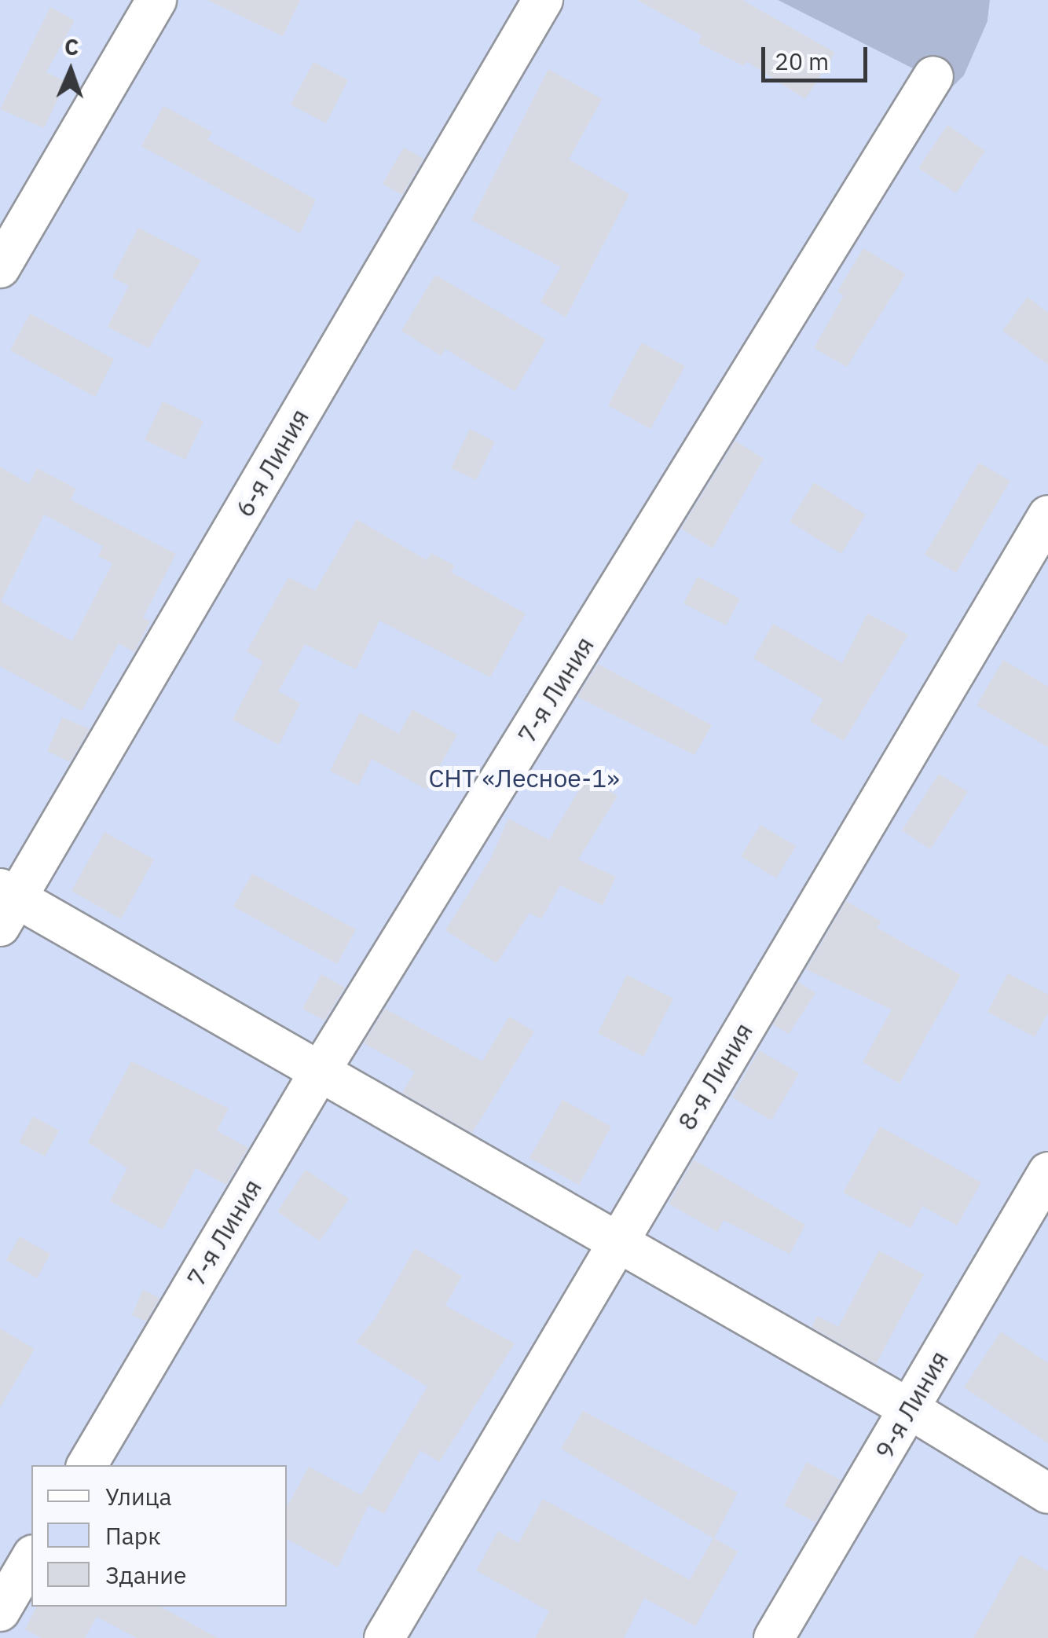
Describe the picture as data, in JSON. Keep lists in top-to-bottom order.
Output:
{
  "streets": {
    "street": [
      "6-я Линия",
      "7-я Линия",
      "8-я Линия",
      "9-я Линия"
    ]
  },
  "parks": ["СНТ «Лесное-1»"],
  "legend": ["Улица", "Парк", "Здание"],
  "scale_bar": "20 m",
  "north": "top"
}
